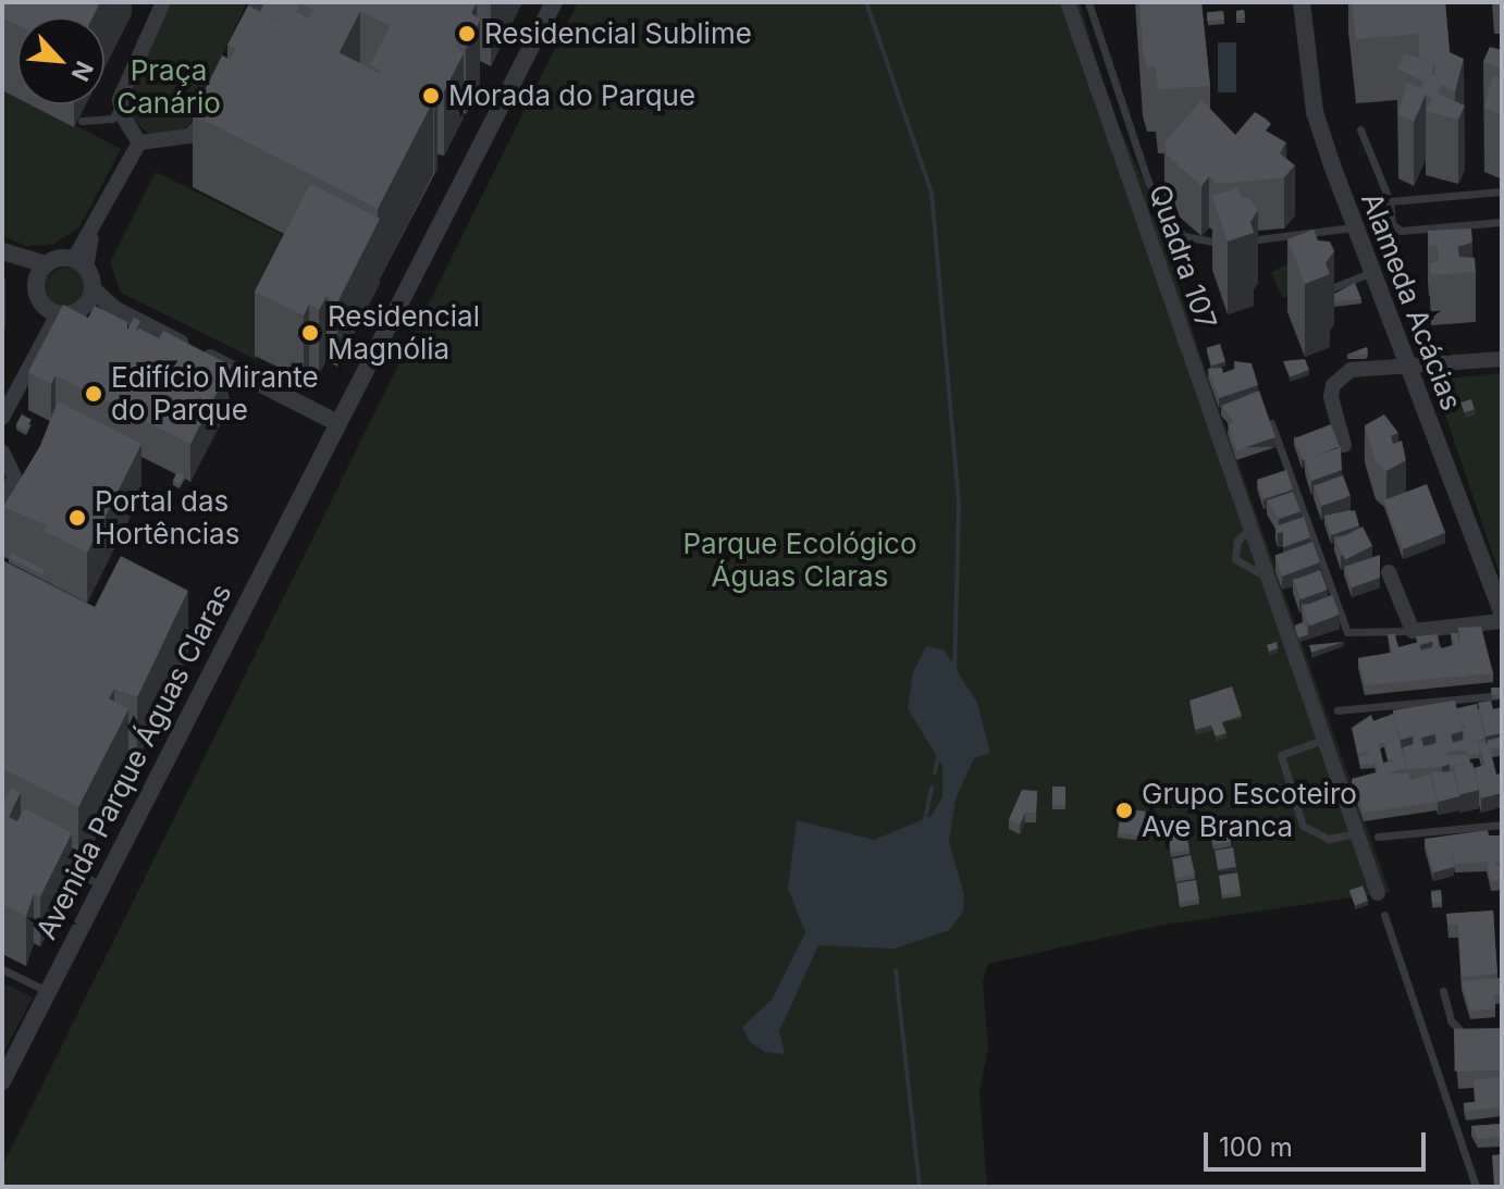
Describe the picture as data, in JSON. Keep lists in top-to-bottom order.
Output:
{
  "streets": {
    "street": ["Quadra 107", "Alameda Acácias", "Avenida Parque Águas Claras"]
  },
  "parks": ["Praça Canário", "Parque Ecológico Águas Claras"],
  "places": [
    "Residencial Sublime",
    "Morada do Parque",
    "Residencial Magnólia",
    "Edifício Mirante do Parque",
    "Portal das Hortências",
    "Grupo Escoteiro Ave Branca"
  ],
  "scale_bar": "100 m",
  "north": "bottom right"
}
